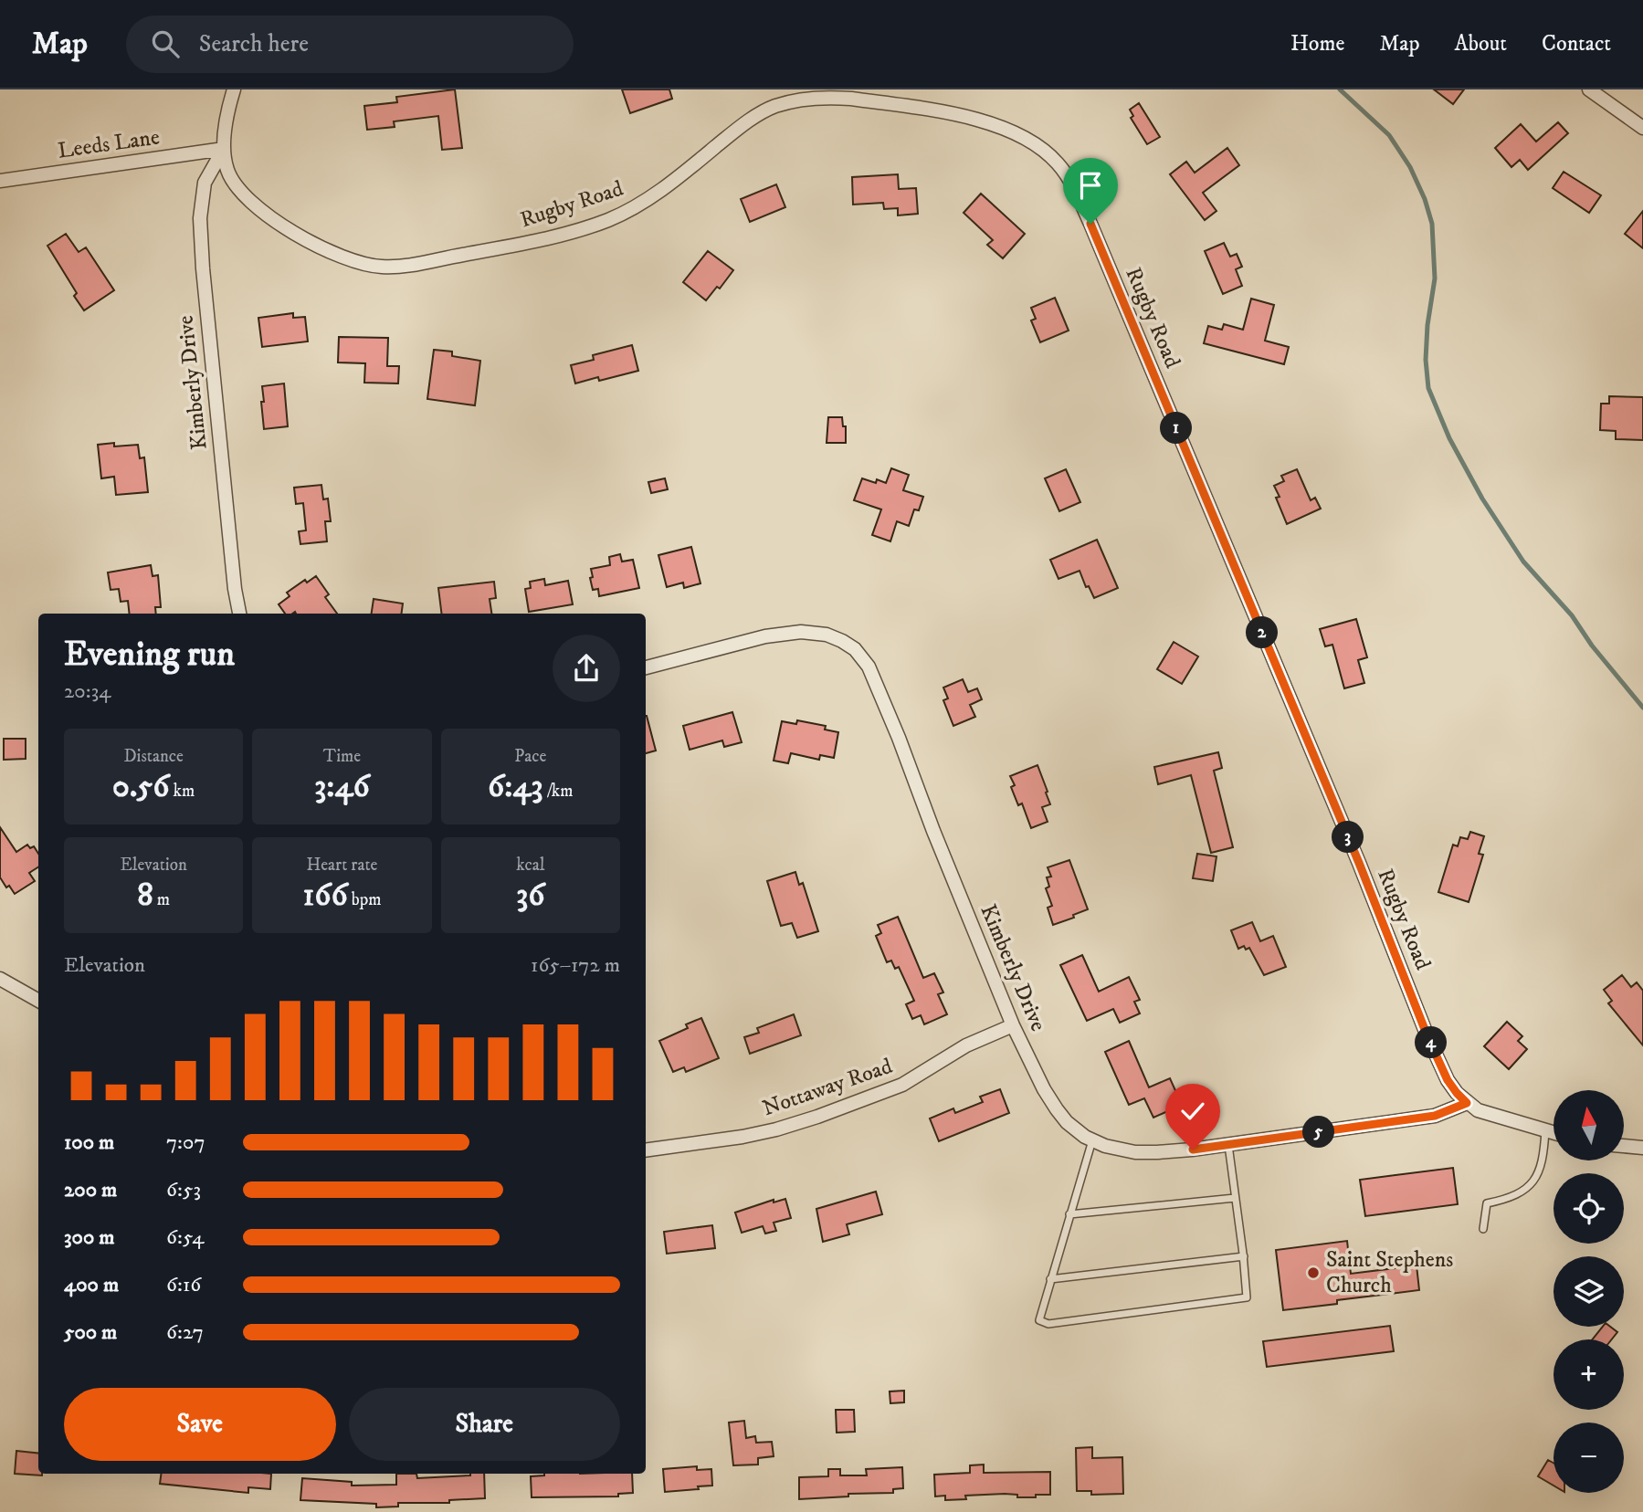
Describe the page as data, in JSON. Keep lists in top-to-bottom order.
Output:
{
  "streets": {
    "street": [
      "Leeds Lane",
      "Rugby Road",
      "Kimberly Drive",
      "Nottaway Road"
    ]
  },
  "crossings": [
    ["Leeds Lane", "Rugby Road"],
    ["Leeds Lane", "Kimberly Drive"],
    ["Rugby Road", "Kimberly Drive"],
    ["Kimberly Drive", "Nottaway Road"]
  ],
  "places": ["Saint Stephens Church"],
  "north": "top",
  "page": {
    "header": "Map",
    "search": "Search here",
    "nav": [
      "Home",
      "Map",
      "About",
      "Contact"
    ],
    "pins": [
      "1",
      "2",
      "3",
      "4",
      "5"
    ],
    "heading": ["Evening run", "20:34"],
    "stats": [
      ["Distance", "0.56 km"],
      ["Time", "3:46"],
      ["Pace", "6:43 /km"],
      ["Elevation", "8 m"],
      ["Heart rate", "166 bpm"],
      ["kcal", "36"]
    ],
    "chart": ["Elevation", "165–172 m"],
    "map_buttons": ["+", "−"],
    "list": [
      {
        "name": "100 m",
        "note": "7:07"
      },
      {
        "name": "200 m",
        "note": "6:53"
      },
      {
        "name": "300 m",
        "note": "6:54"
      },
      {
        "name": "400 m",
        "note": "6:16"
      },
      {
        "name": "500 m",
        "note": "6:27"
      }
    ],
    "buttons": ["Save", "Share"]
  }
}
